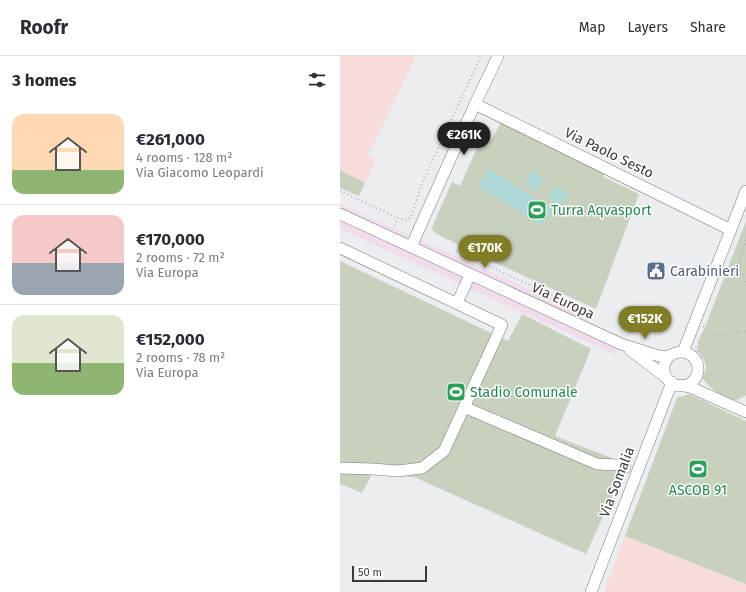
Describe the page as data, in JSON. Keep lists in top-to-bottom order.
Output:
{
  "streets": {
    "street": ["Via Paolo Sesto", "Via Europa", "Via Somalia"]
  },
  "crossings": [
    ["Via Europa", "Via Somalia"]
  ],
  "places": {
    "sports": ["Turra Aqvasport", "Stadio Comunale", "ASCOB 91"],
    "public building": ["Carabinieri"]
  },
  "scale_bar": "50 m",
  "page": {
    "header": "Roofr",
    "nav": ["Map", "Layers", "Share"],
    "heading": "3 homes",
    "list": [
      {
        "name": "€261,000",
        "note": "4 rooms · 128 m² · Via Giacomo Leopardi"
      },
      {
        "name": "€170,000",
        "note": "2 rooms · 72 m² · Via Europa"
      },
      {
        "name": "€152,000",
        "note": "2 rooms · 78 m² · Via Europa"
      }
    ],
    "price": ["€261K", "€170K", "€152K"],
    "scale": "50 m"
  }
}
